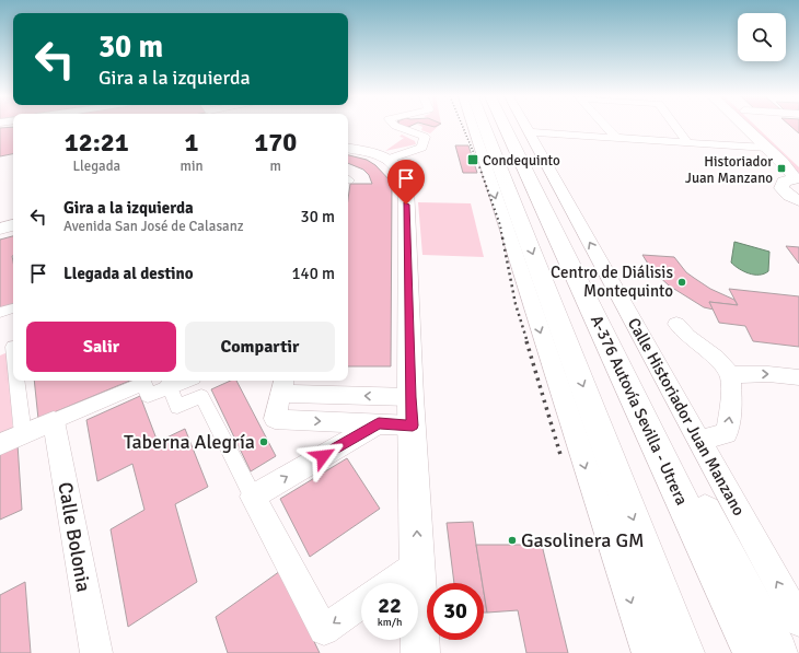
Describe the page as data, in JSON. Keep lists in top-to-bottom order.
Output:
{
  "streets": {
    "main road": ["A-376 Autovía Sevilla - Utrera"],
    "street": ["Calle Historiador Juan Manzano", "Calle Bolonia"]
  },
  "places": {
    "transit": ["Condequinto", "Historiador Juan Manzano"],
    "other": ["Centro de Diálisis Montequinto", "Taberna Alegría", "Gasolinera GM"]
  },
  "page": {
    "turn": ["30 m", "Gira a la izquierda"],
    "eta": [
      "12:21",
      "Llegada",
      "1",
      "min",
      "170",
      "m"
    ],
    "list": [
      {
        "name": "Gira a la izquierda",
        "note": "Avenida San José de Calasanz",
        "value": "30 m"
      },
      {
        "name": "Llegada al destino",
        "value": "140 m"
      }
    ],
    "buttons": ["Salir", "Compartir"],
    "speed": "22 km/h",
    "limit": "30"
  }
}
